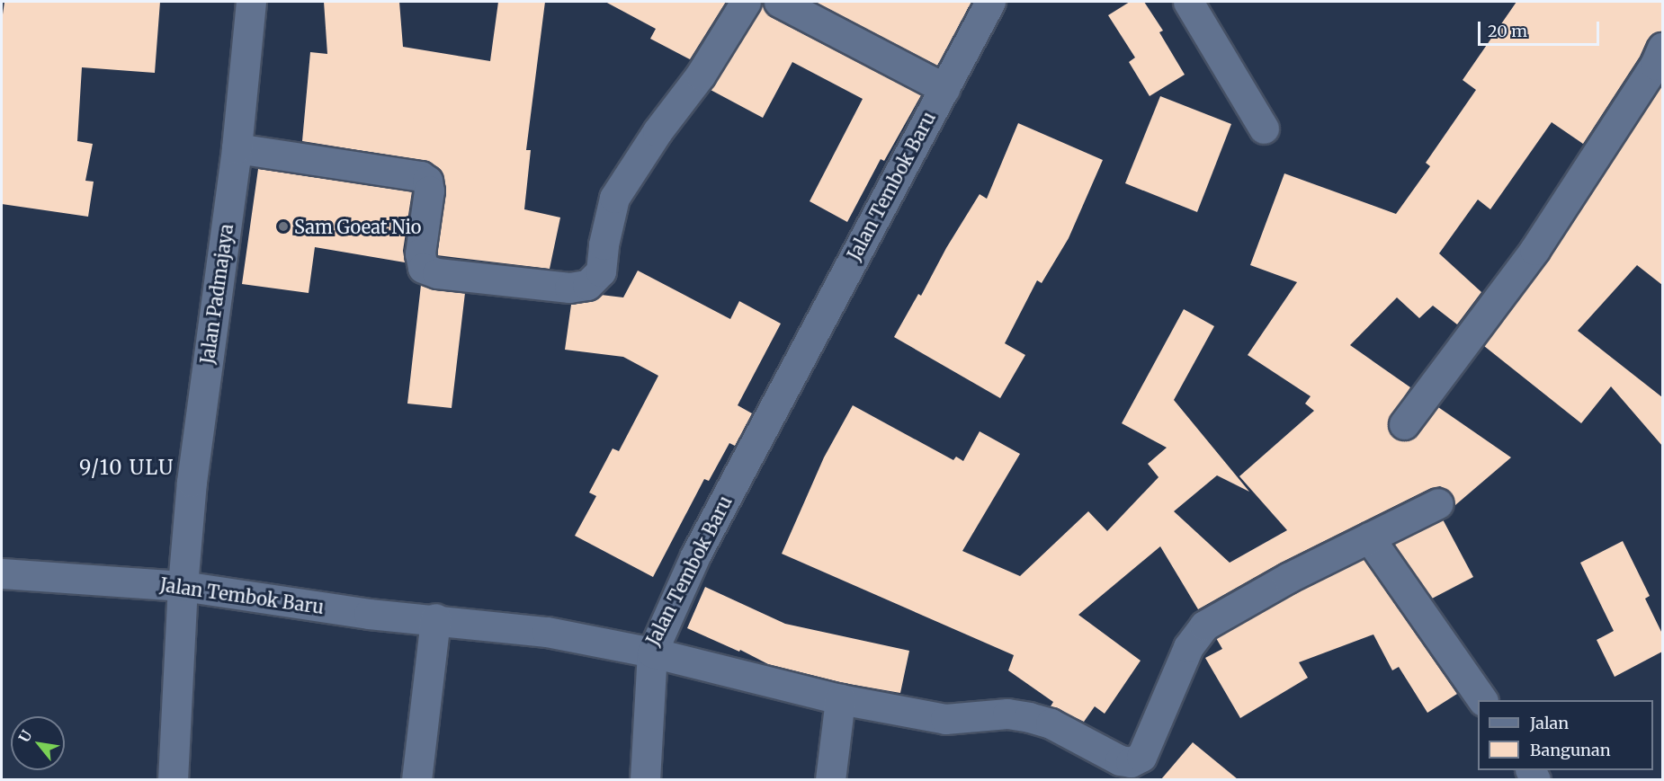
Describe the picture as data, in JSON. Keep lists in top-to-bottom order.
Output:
{
  "streets": {
    "street": ["Jalan Tembok Baru", "Jalan Padmajaya"]
  },
  "crossings": [
    ["Jalan Tembok Baru", "Jalan Padmajaya"]
  ],
  "districts": ["9/10 ULU"],
  "places": ["Sam Goeat Nio"],
  "legend": ["Jalan", "Bangunan"],
  "scale_bar": "20 m",
  "north": "top left"
}
